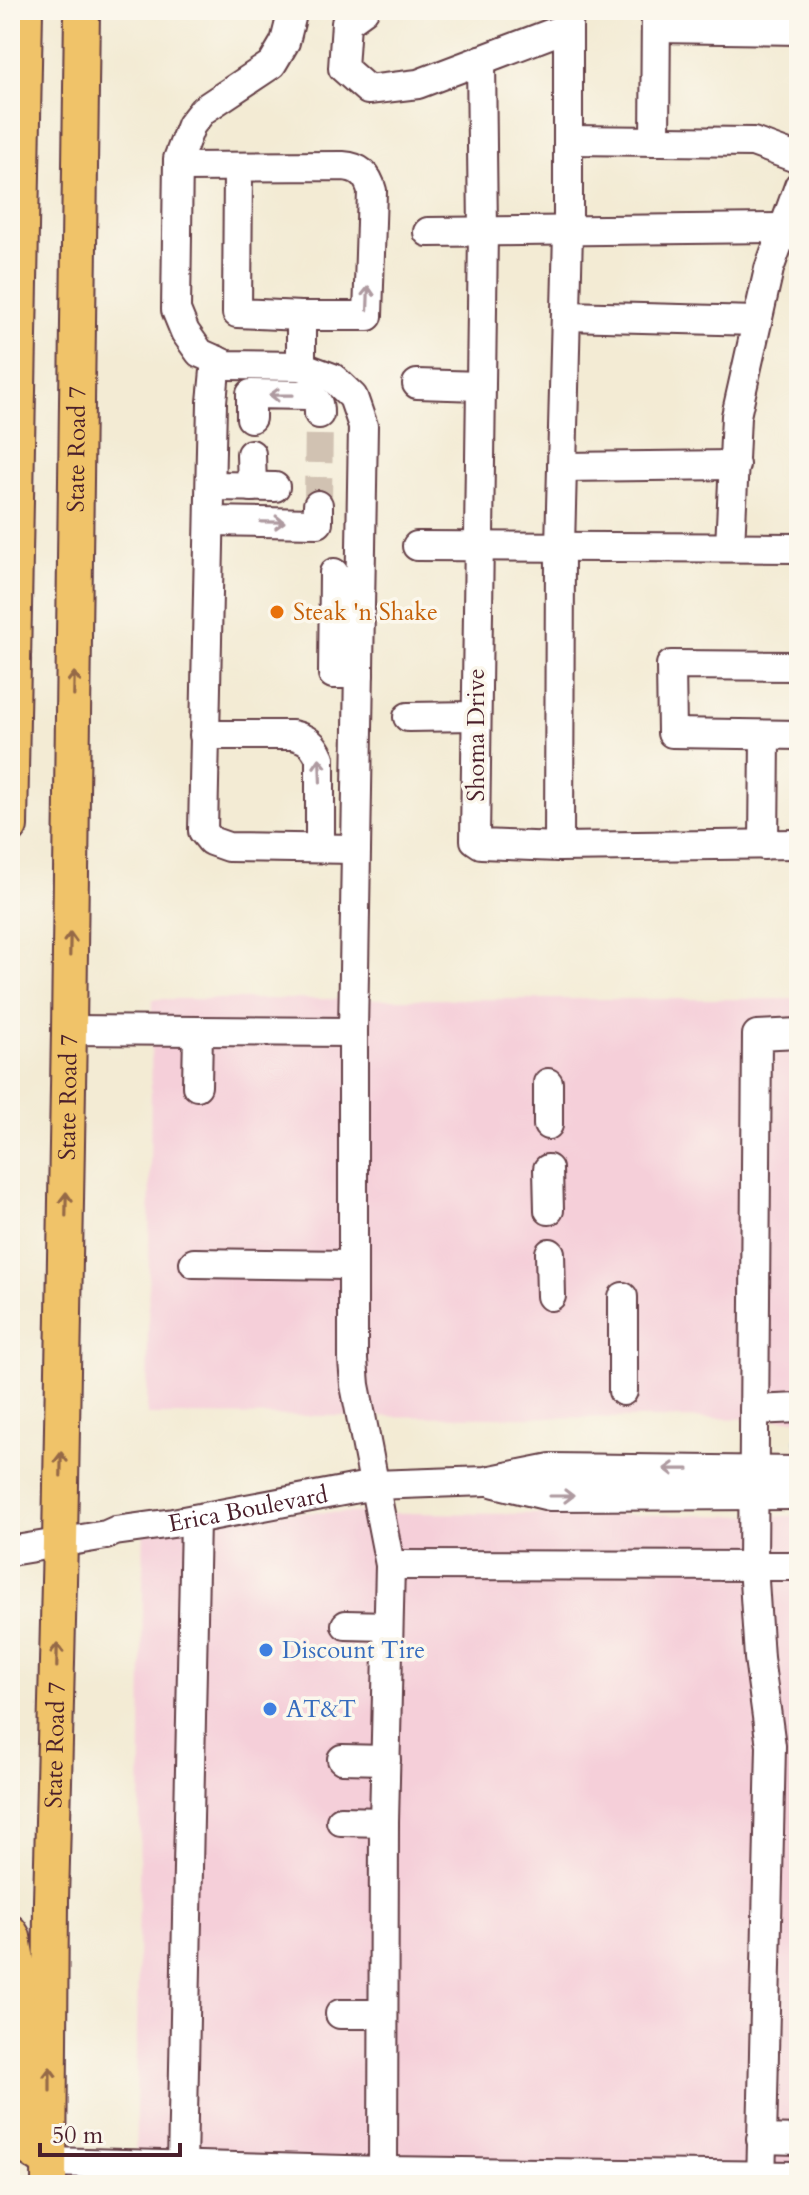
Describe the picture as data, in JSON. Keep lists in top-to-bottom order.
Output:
{
  "streets": {
    "main road": ["State Road 7"],
    "street": ["Shoma Drive", "Erica Boulevard"]
  },
  "crossings": [
    ["State Road 7", "Erica Boulevard"]
  ],
  "places": ["Steak 'n Shake", "Discount Tire", "AT&T"],
  "scale_bar": "50 m"
}
